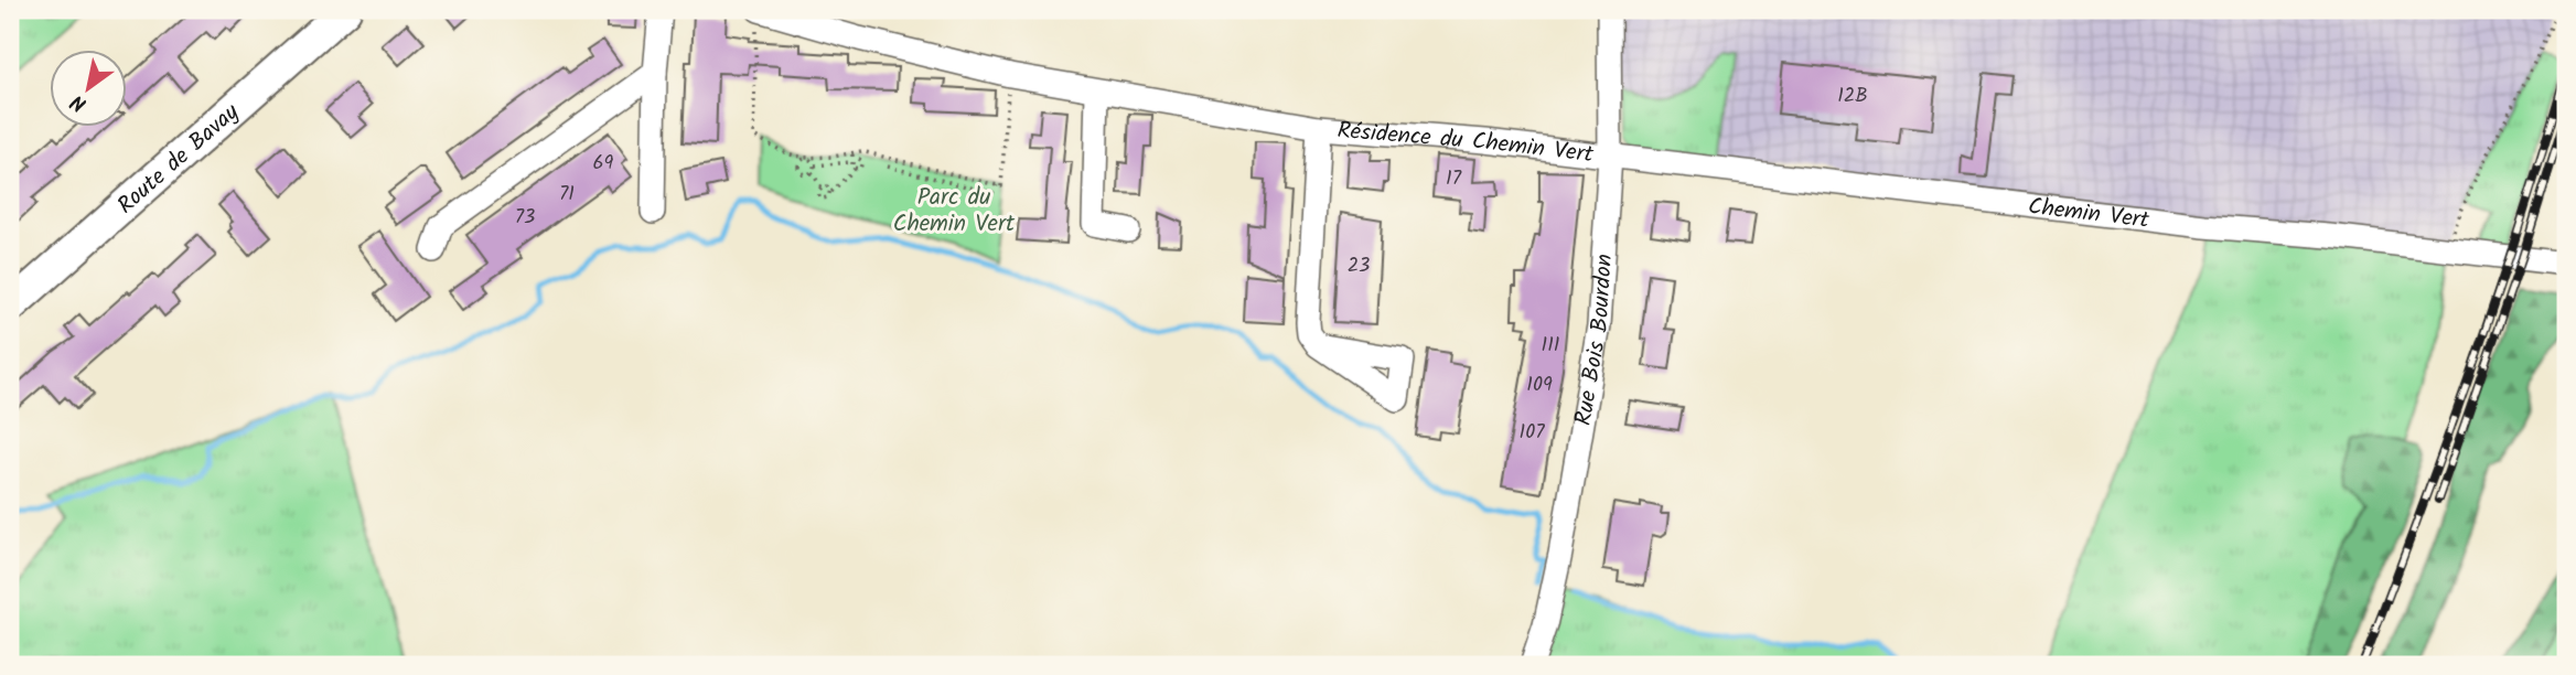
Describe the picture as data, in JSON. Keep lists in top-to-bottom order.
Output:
{
  "streets": {
    "main road": ["Route de Bavay"],
    "street": ["Résidence du Chemin Vert", "Chemin Vert", "Rue Bois Bourdon"]
  },
  "crossings": [
    ["Résidence du Chemin Vert", "Chemin Vert"],
    ["Résidence du Chemin Vert", "Rue Bois Bourdon"],
    ["Chemin Vert", "Rue Bois Bourdon"]
  ],
  "parks": ["Parc du Chemin Vert"],
  "house_numbers": [
    "12B",
    "69",
    "17",
    "71",
    "73",
    "23",
    "111",
    "109",
    "107"
  ],
  "north": "bottom left"
}
